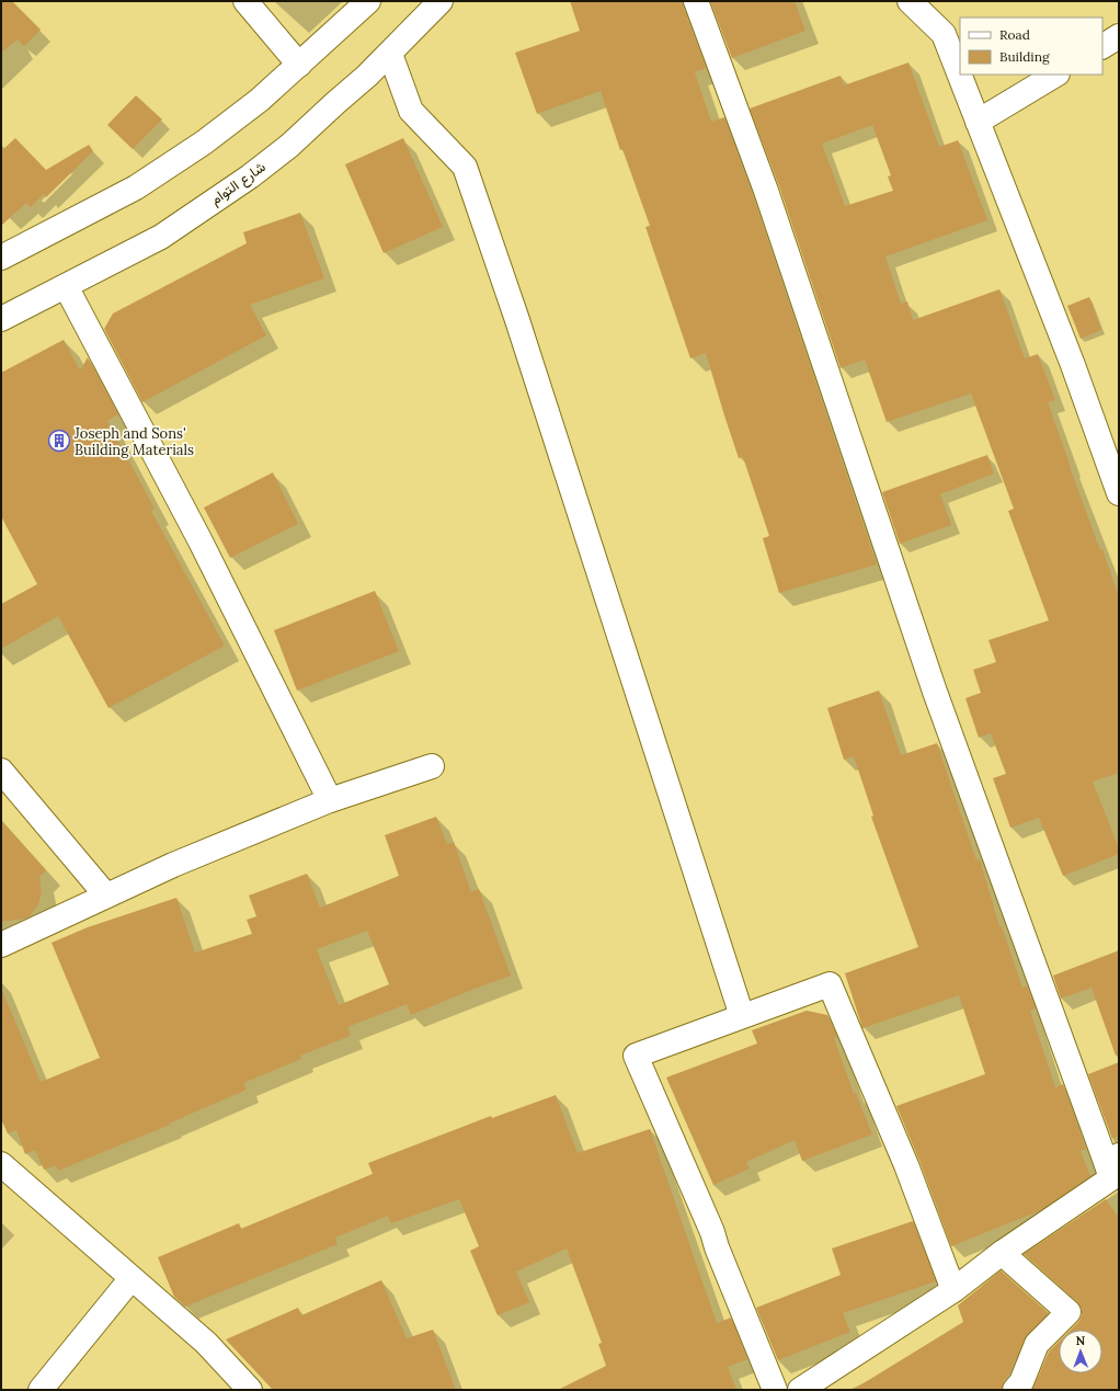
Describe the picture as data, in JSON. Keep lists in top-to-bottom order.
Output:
{
  "streets": {
    "street": ["شارع التوام"]
  },
  "places": {
    "building": ["Joseph and Sons' Building Materials"]
  },
  "legend": ["Road", "Building"],
  "north": "top"
}
